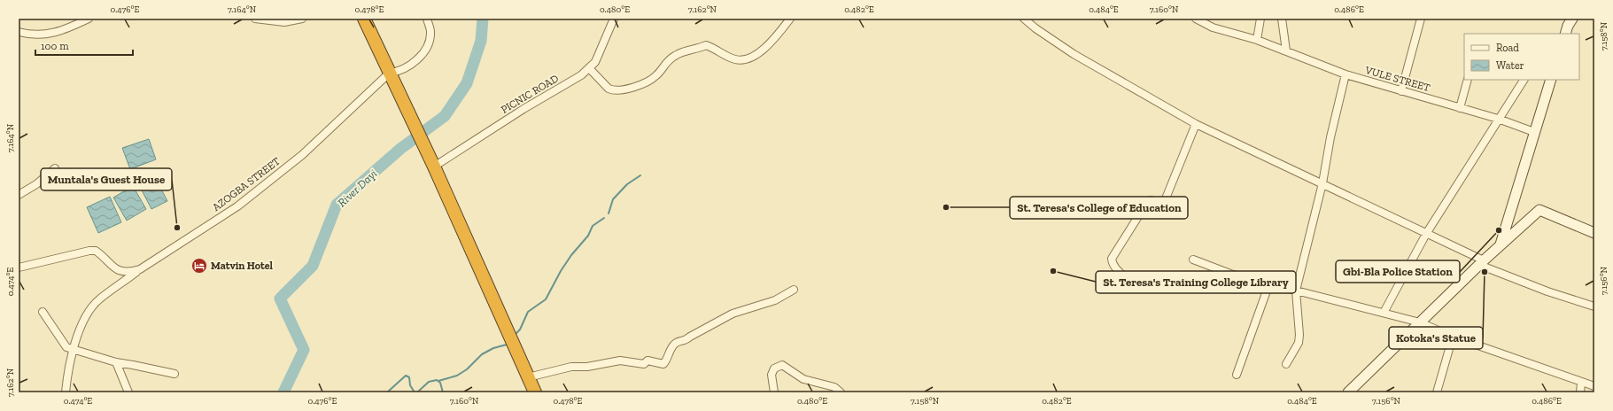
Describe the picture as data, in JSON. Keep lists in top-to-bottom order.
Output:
{
  "streets": {
    "street": ["VULE STREET", "PICNIC ROAD", "AZOGBA STREET"]
  },
  "water": ["River Dayi"],
  "places": {
    "other": [
      "St. Teresa's College of Education",
      "Muntala's Guest House",
      "Gbi-Bla Police Station",
      "St. Teresa's Training College Library",
      "Kotoka's Statue"
    ],
    "hotel": ["Matvin Hotel"]
  },
  "legend": ["Road", "Water"],
  "scale_bar": "100 m",
  "coordinates": [
    "0.476°E",
    "7.164°N",
    "0.478°E",
    "0.480°E",
    "7.162°N",
    "0.482°E",
    "0.484°E",
    "7.160°N",
    "0.486°E",
    "7.158°N",
    "7.156°N",
    "0.474°E"
  ]
}
